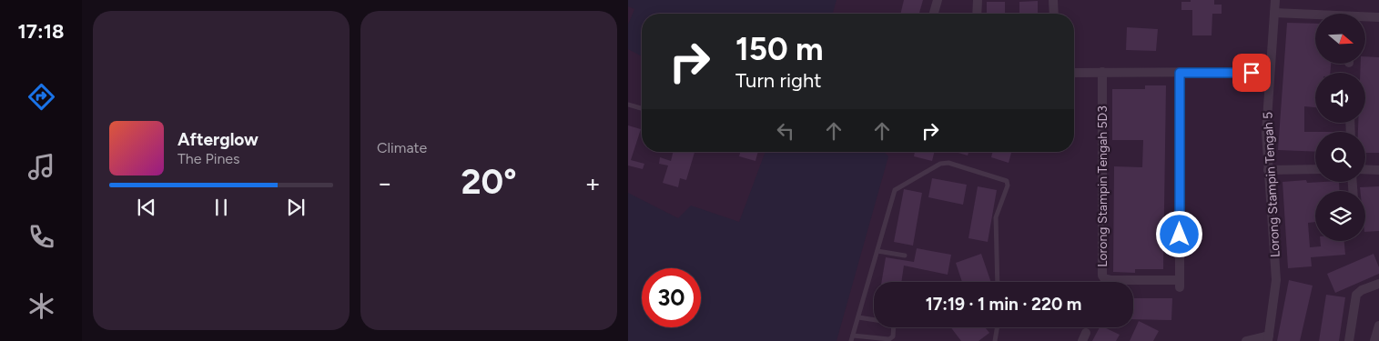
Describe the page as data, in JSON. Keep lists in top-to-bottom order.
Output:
{
  "streets": {
    "street": ["Lorong Stampin Tengah 5", "Lorong Stampin Tengah 5D3"]
  },
  "north": "right",
  "page": {
    "tabs": "17:18",
    "tile": "Climate",
    "turn": ["150 m", "Turn right"],
    "song": ["Afterglow", "The Pines"],
    "heat": ["−", "20°", "+"],
    "limit": "30",
    "trip": "17:19 · 1 min · 220 m"
  }
}
